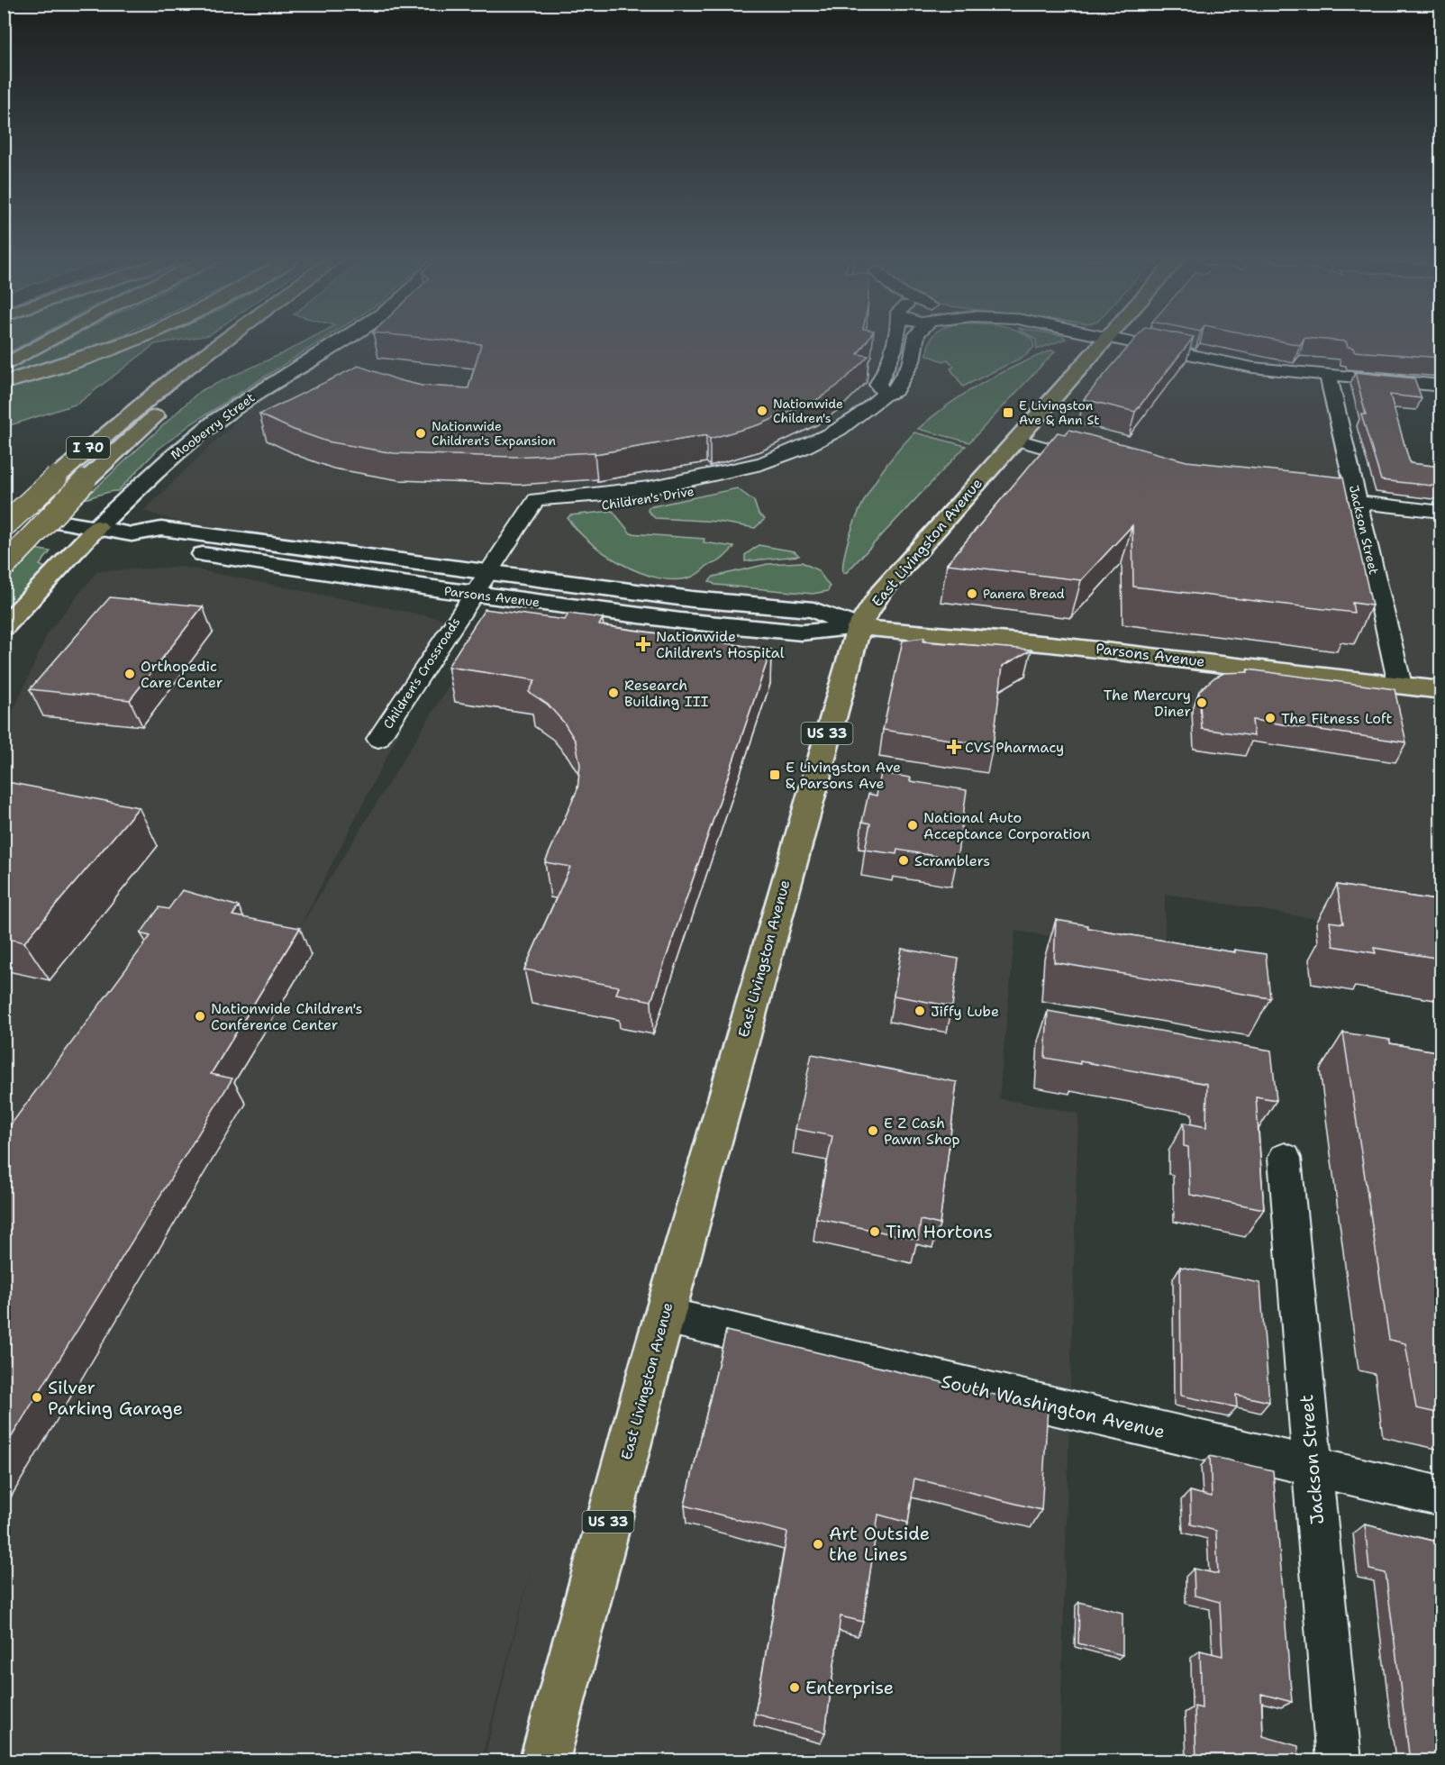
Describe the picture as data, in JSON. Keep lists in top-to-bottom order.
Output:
{
  "streets": {
    "main road": [
      "I 70",
      "East Livingston Avenue",
      "Parsons Avenue",
      "US 33"
    ],
    "street": [
      "Mooberry Street",
      "Children's Drive",
      "Jackson Street",
      "Children's Crossroads",
      "South Washington Avenue"
    ]
  },
  "crossings": [
    ["Mooberry Street", "Parsons Avenue"],
    ["Children's Drive", "Children's Crossroads"],
    ["Jackson Street", "Parsons Avenue"],
    ["Jackson Street", "South Washington Avenue"],
    ["East Livingston Avenue", "Parsons Avenue"],
    ["East Livingston Avenue", "South Washington Avenue"],
    ["Parsons Avenue", "Children's Crossroads"]
  ],
  "places": {
    "other": [
      "Nationwide Children's",
      "Nationwide Children's Expansion",
      "Panera Bread",
      "Orthopedic Care Center",
      "Research Building III",
      "The Mercury Diner",
      "The Fitness Loft",
      "National Auto Acceptance Corporation",
      "Scramblers",
      "Jiffy Lube",
      "Nationwide Children's Conference Center",
      "E Z Cash Pawn Shop",
      "Tim Hortons",
      "Silver Parking Garage",
      "Art Outside the Lines",
      "Enterprise"
    ],
    "transit": ["E Livingston Ave & Ann St", "E Livingston Ave & Parsons Ave"],
    "health": ["Nationwide Children's Hospital", "CVS Pharmacy"]
  }
}
